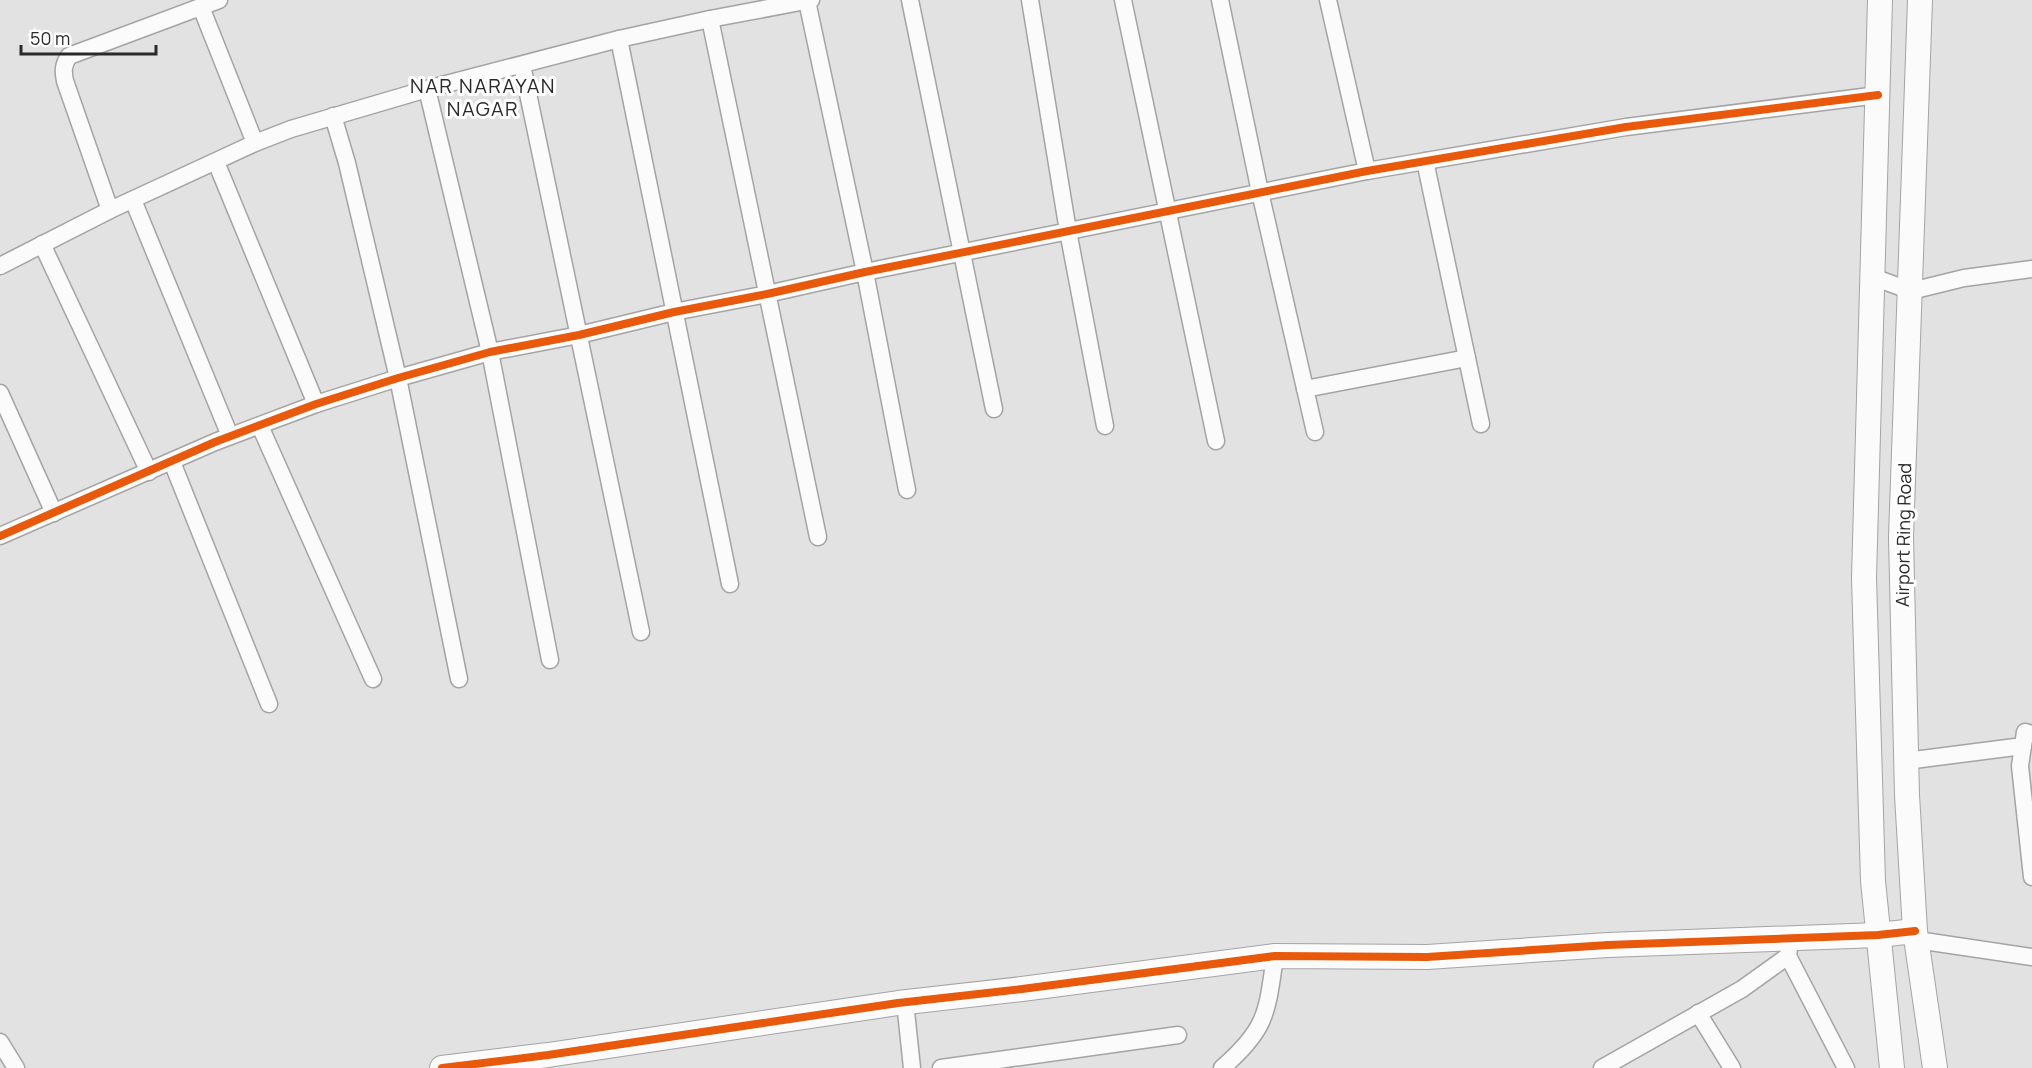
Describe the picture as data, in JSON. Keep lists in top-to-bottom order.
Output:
{
  "streets": {
    "main road": ["Airport Ring Road"]
  },
  "districts": ["NAR NARAYAN NAGAR"],
  "scale_bar": "50 m"
}
